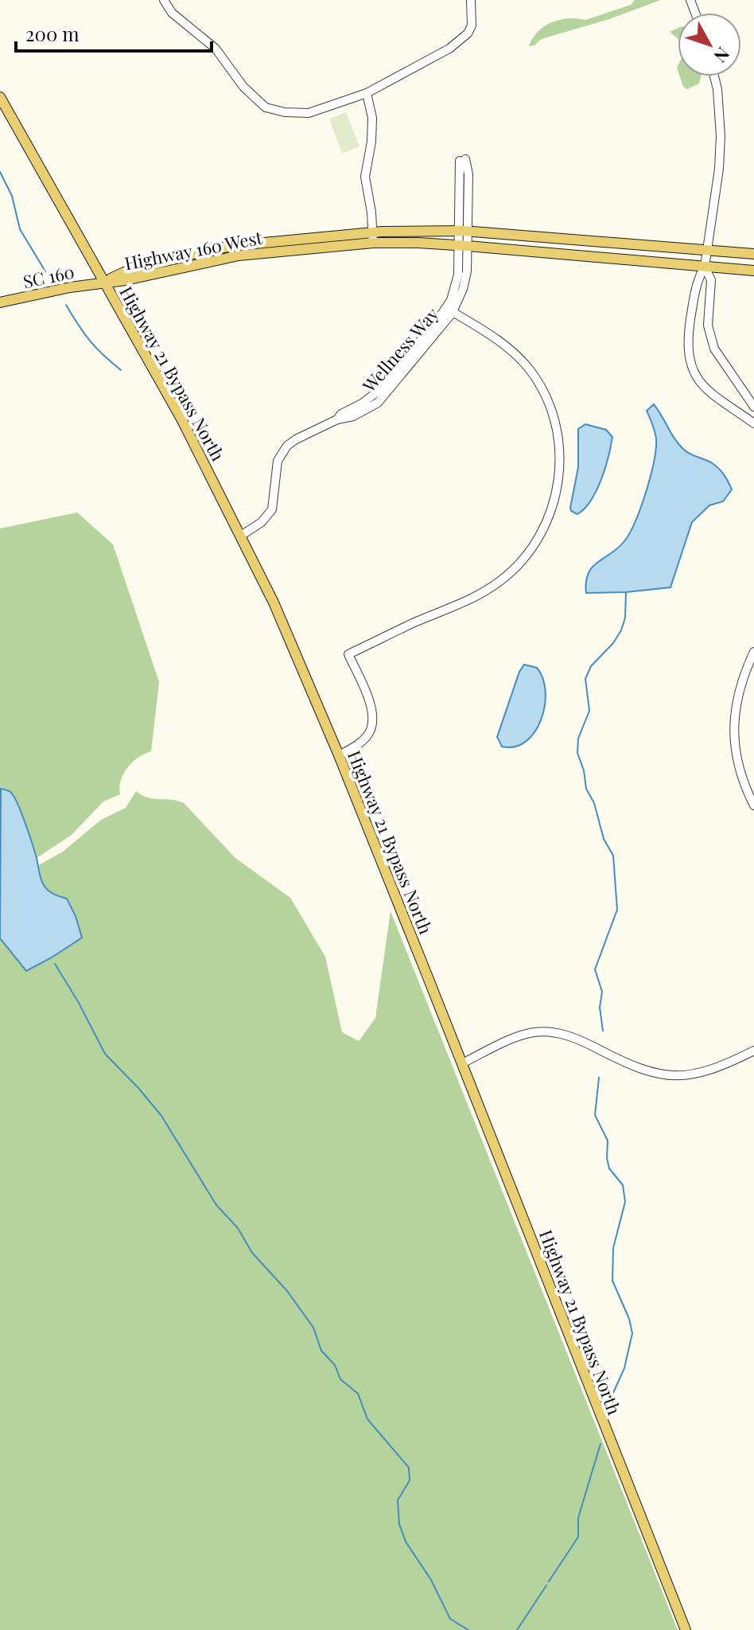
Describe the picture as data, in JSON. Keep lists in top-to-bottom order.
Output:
{
  "streets": {
    "main road": ["Highway 160 West", "SC 160", "Highway 21 Bypass North"],
    "street": ["Wellness Way"]
  },
  "crossings": [
    ["Highway 160 West", "SC 160"],
    ["Highway 160 West", "Wellness Way"],
    ["Highway 160 West", "Highway 21 Bypass North"],
    ["SC 160", "Highway 21 Bypass North"],
    ["Wellness Way", "Highway 21 Bypass North"]
  ],
  "scale_bar": "200 m",
  "north": "bottom right"
}
